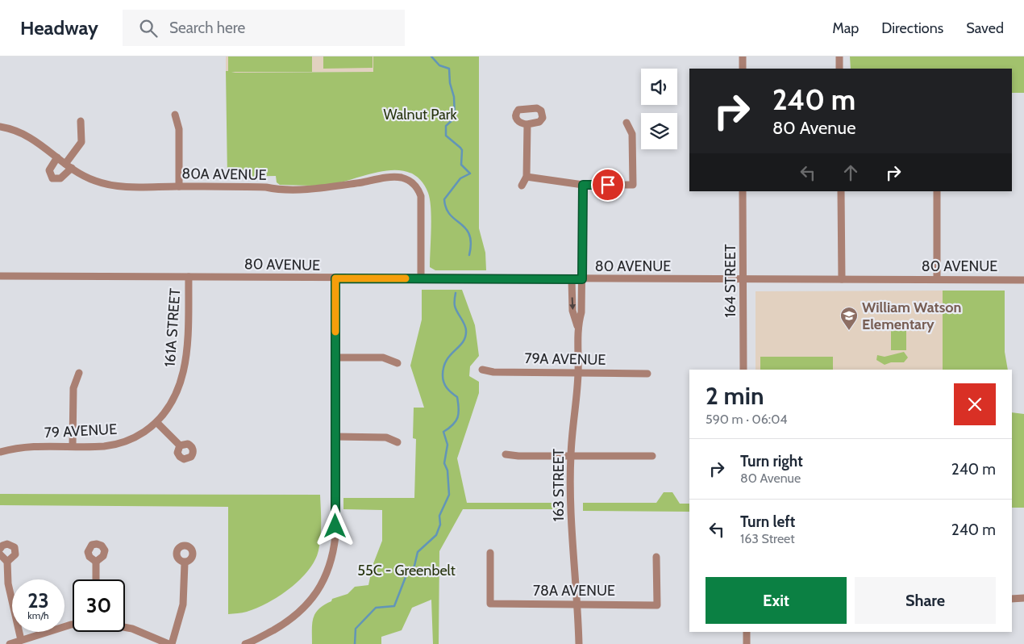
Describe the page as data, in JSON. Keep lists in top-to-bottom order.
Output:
{
  "streets": {
    "street": [
      "80A AVENUE",
      "80 AVENUE",
      "164 STREET",
      "161A STREET",
      "79A AVENUE",
      "79 AVENUE",
      "163 STREET",
      "78A AVENUE"
    ]
  },
  "crossings": [
    ["80A AVENUE", "80 AVENUE"],
    ["80 AVENUE", "164 STREET"],
    ["80 AVENUE", "161A STREET"],
    ["80 AVENUE", "163 STREET"],
    ["161A STREET", "79 AVENUE"],
    ["79A AVENUE", "163 STREET"],
    ["163 STREET", "78A AVENUE"]
  ],
  "parks": ["Walnut Park", "55C - Greenbelt"],
  "places": {
    "school or university": ["William Watson Elementary"]
  },
  "page": {
    "header": "Headway",
    "search": "Search here",
    "nav": ["Map", "Directions", "Saved"],
    "turn": ["240 m", "80 Avenue"],
    "heading": ["2 min", "590 m · 06:04"],
    "list": [
      {
        "name": "Turn right",
        "note": "80 Avenue",
        "value": "240 m"
      },
      {
        "name": "Turn left",
        "note": "163 Street",
        "value": "240 m"
      }
    ],
    "buttons": ["Exit", "Share"],
    "speed": "23 km/h",
    "limit": "30"
  }
}
